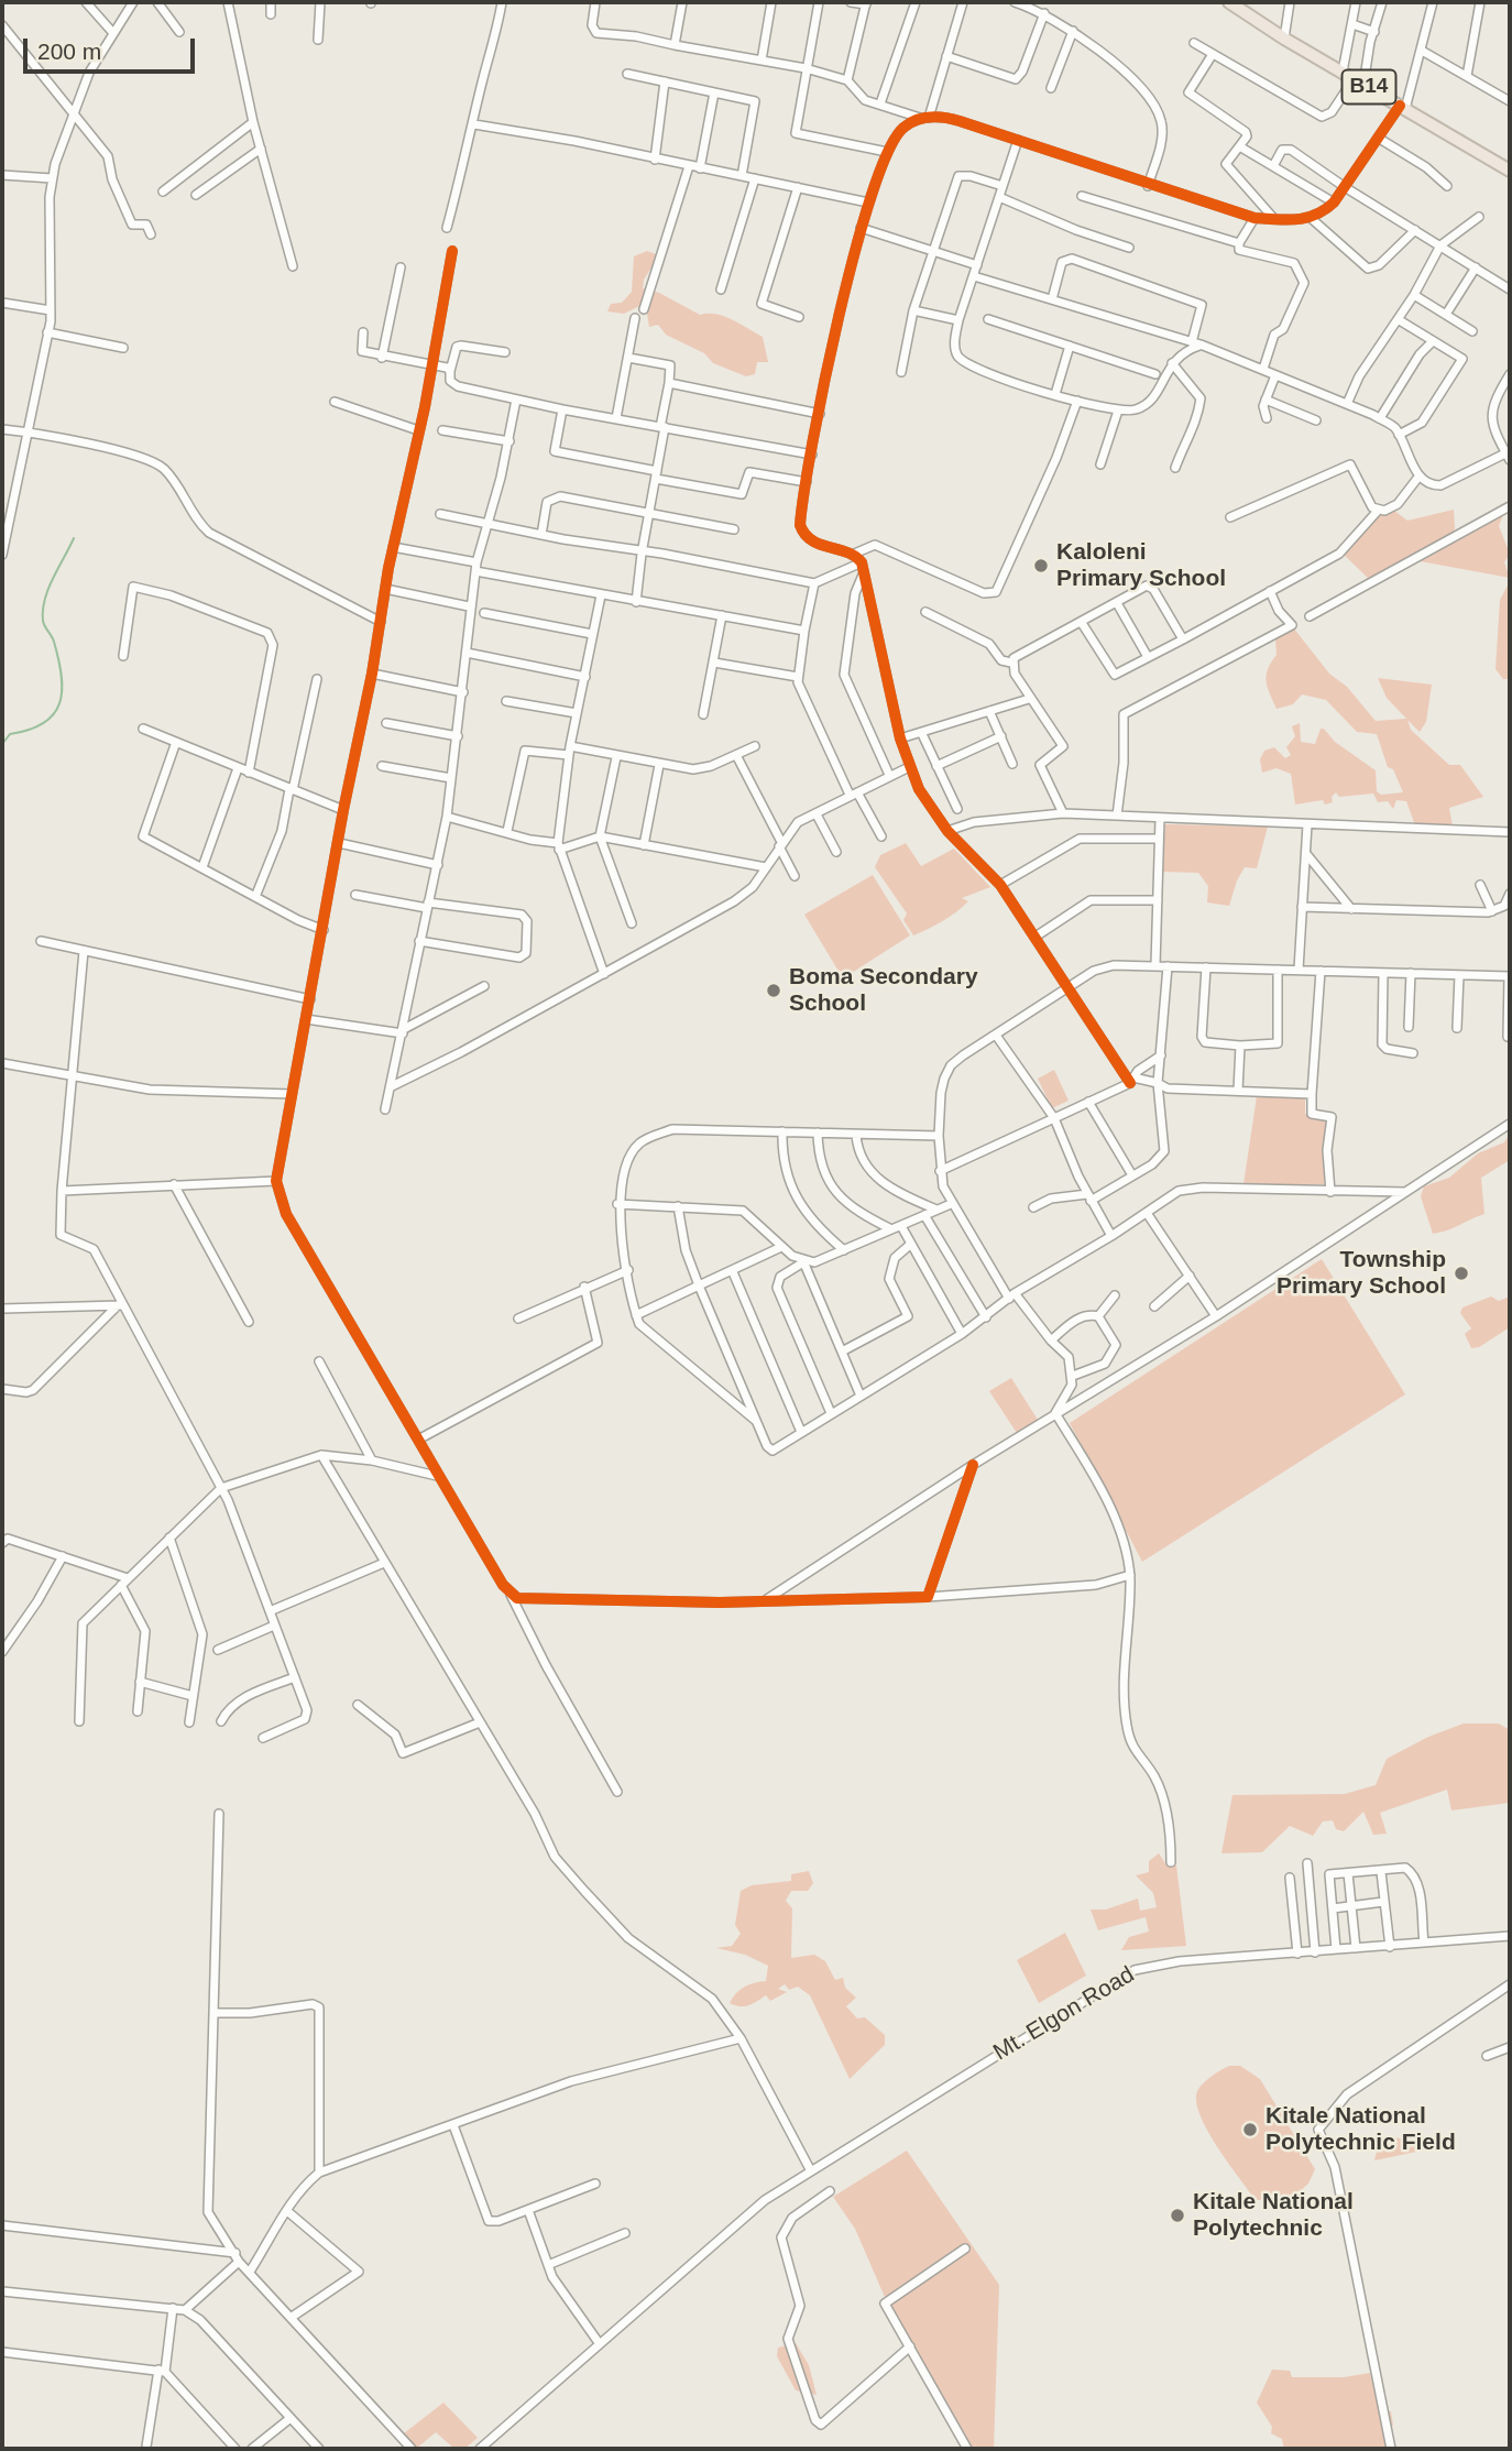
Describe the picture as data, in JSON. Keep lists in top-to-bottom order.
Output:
{
  "streets": {
    "highway": ["B14"],
    "street": ["Mt. Elgon Road"]
  },
  "places": [
    "Kaloleni Primary School",
    "Boma Secondary School",
    "Township Primary School",
    "Kitale National Polytechnic Field",
    "Kitale National Polytechnic"
  ],
  "scale_bar": "200 m"
}
